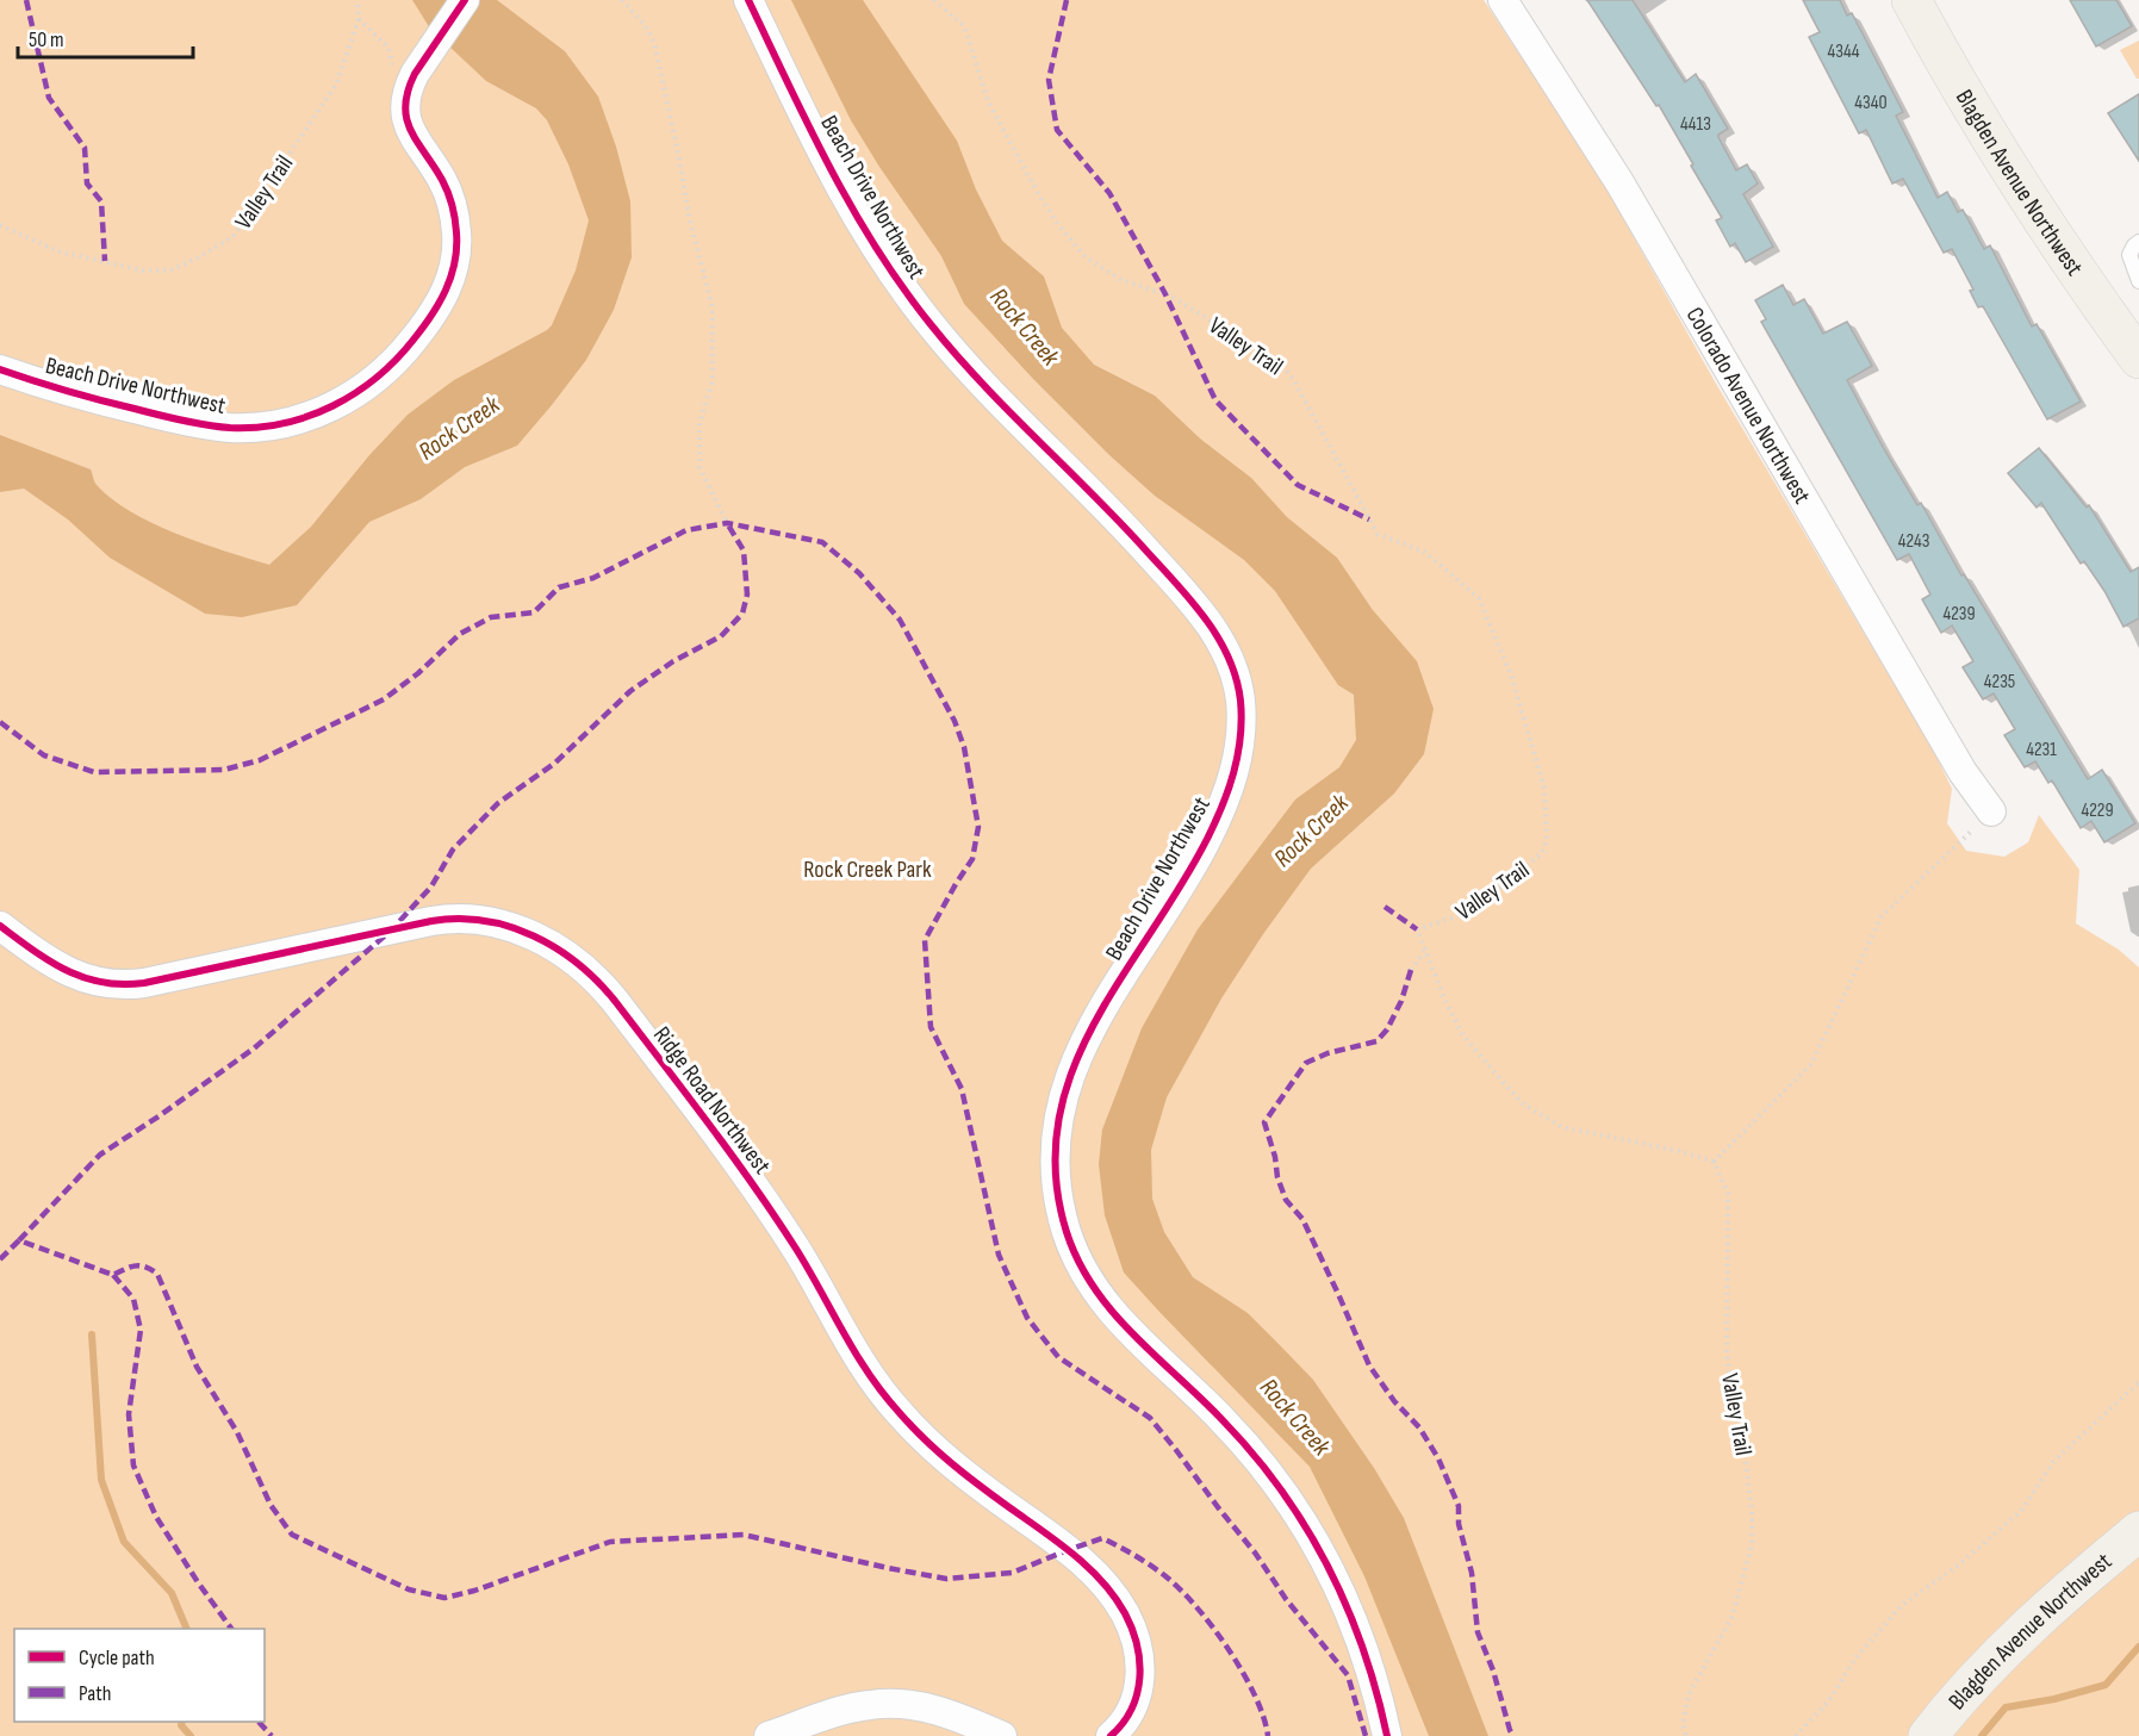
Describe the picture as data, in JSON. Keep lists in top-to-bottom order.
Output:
{
  "streets": {
    "main road": ["Blagden Avenue Northwest"],
    "street": ["Beach Drive Northwest", "Colorado Avenue Northwest", "Ridge Road Northwest"],
    "path": ["Valley Trail"]
  },
  "water": ["Rock Creek"],
  "parks": ["Rock Creek Park"],
  "house_numbers": [
    "4344",
    "4340",
    "4413",
    "4243",
    "4239",
    "4235",
    "4231",
    "4229"
  ],
  "legend": ["Cycle path", "Path"],
  "scale_bar": "50 m"
}
